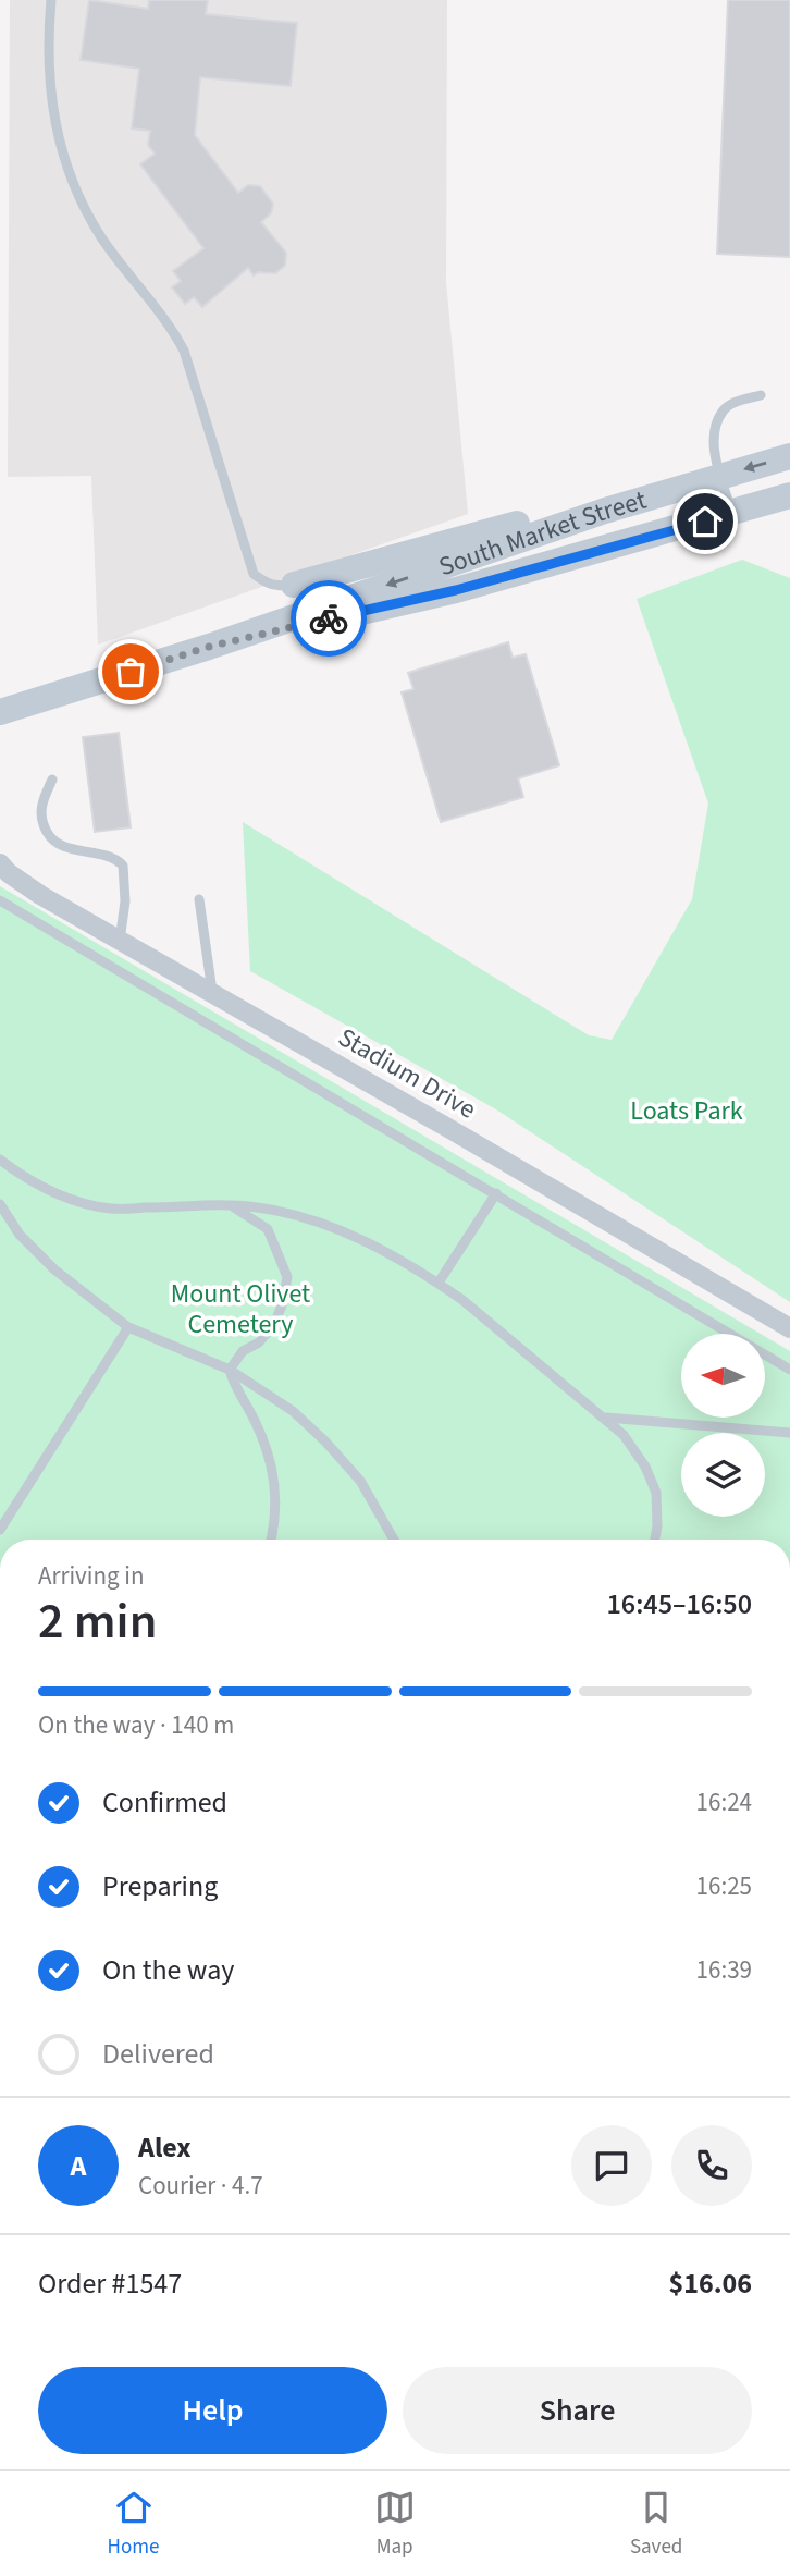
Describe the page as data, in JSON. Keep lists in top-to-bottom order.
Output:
{
  "streets": {
    "main road": ["South Market Street"],
    "street": ["Stadium Drive"]
  },
  "parks": ["Loats Park", "Mount Olivet Cemetery"],
  "north": "left",
  "page": {
    "heading": ["2 min", "Arriving in", "16:45–16:50"],
    "panel": [
      "Alex",
      "Courier · 4.7",
      "Order #1547",
      "$16.06"
    ],
    "bar": "On the way · 140 m",
    "list": [
      ["Confirmed", "16:24"],
      ["Preparing", "16:25"],
      ["On the way", "16:39"],
      "Delivered"
    ],
    "round": "A",
    "buttons": ["Help", "Share"],
    "tabs": ["Home", "Map", "Saved"]
  }
}
